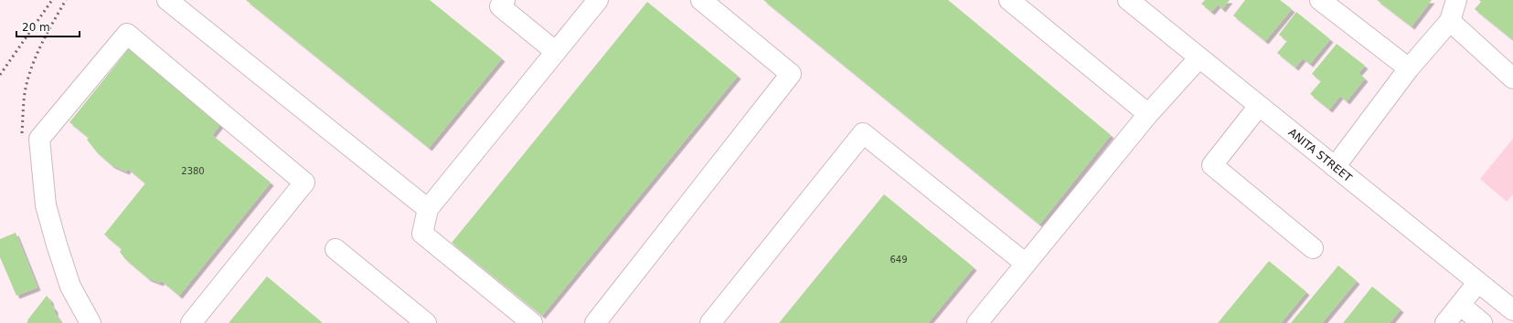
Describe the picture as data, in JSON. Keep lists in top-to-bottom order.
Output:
{
  "streets": {
    "street": ["ANITA STREET"]
  },
  "house_numbers": ["2380", "649"],
  "scale_bar": "20 m"
}
